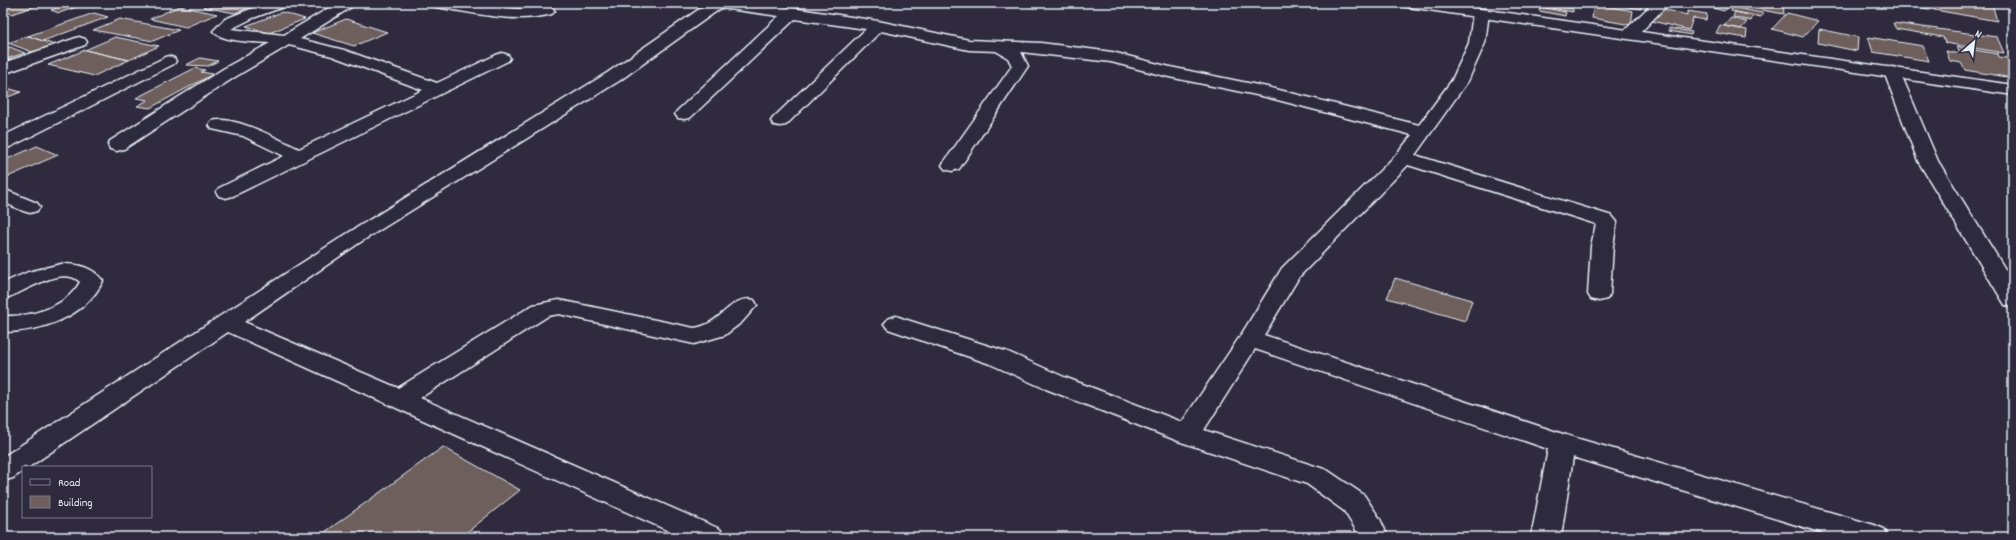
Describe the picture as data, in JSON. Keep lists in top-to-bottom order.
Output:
{
  "legend": ["Road", "Building"],
  "north": "top right"
}
